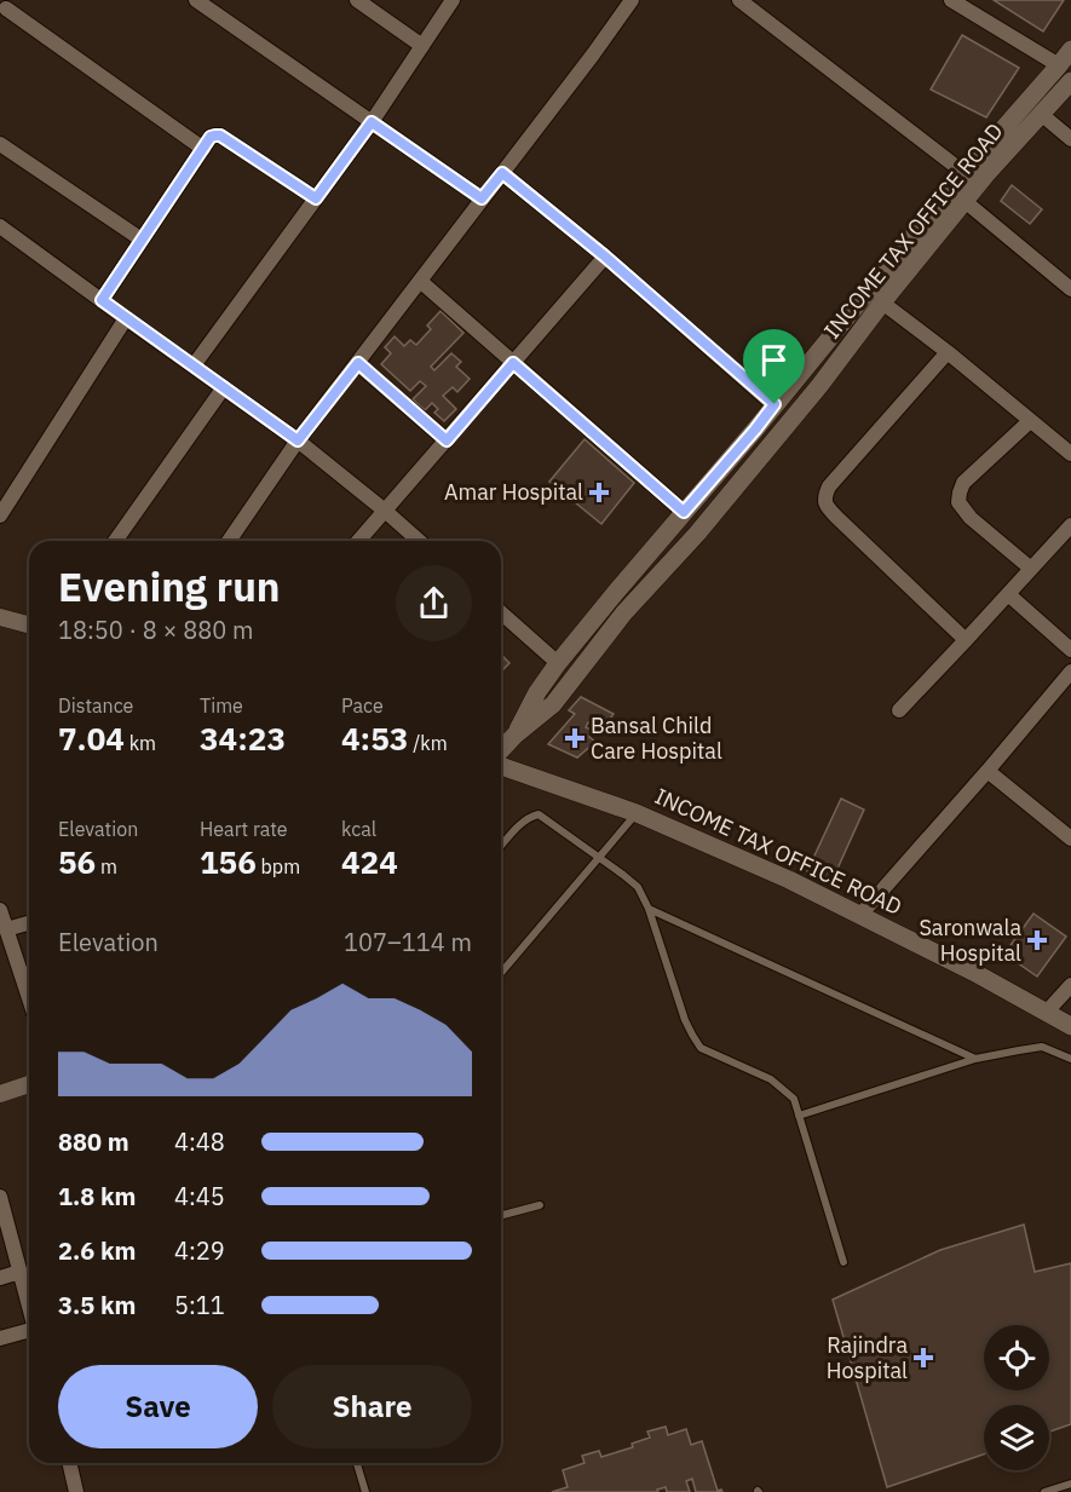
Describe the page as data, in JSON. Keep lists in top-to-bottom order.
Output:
{
  "streets": {
    "main road": ["INCOME TAX OFFICE ROAD"]
  },
  "places": {
    "health": [
      "Amar Hospital",
      "Bansal Child Care Hospital",
      "Saronwala Hospital",
      "Rajindra Hospital"
    ]
  },
  "page": {
    "heading": ["Evening run", "18:50 · 8 × 880 m"],
    "stats": [
      ["Distance", "7.04 km"],
      ["Time", "34:23"],
      ["Pace", "4:53 /km"],
      ["Elevation", "56 m"],
      ["Heart rate", "156 bpm"],
      ["kcal", "424"]
    ],
    "chart": ["Elevation", "107–114 m"],
    "list": [
      {
        "name": "880 m",
        "note": "4:48"
      },
      {
        "name": "1.8 km",
        "note": "4:45"
      },
      {
        "name": "2.6 km",
        "note": "4:29"
      },
      {
        "name": "3.5 km",
        "note": "5:11"
      }
    ],
    "buttons": ["Save", "Share"]
  }
}
